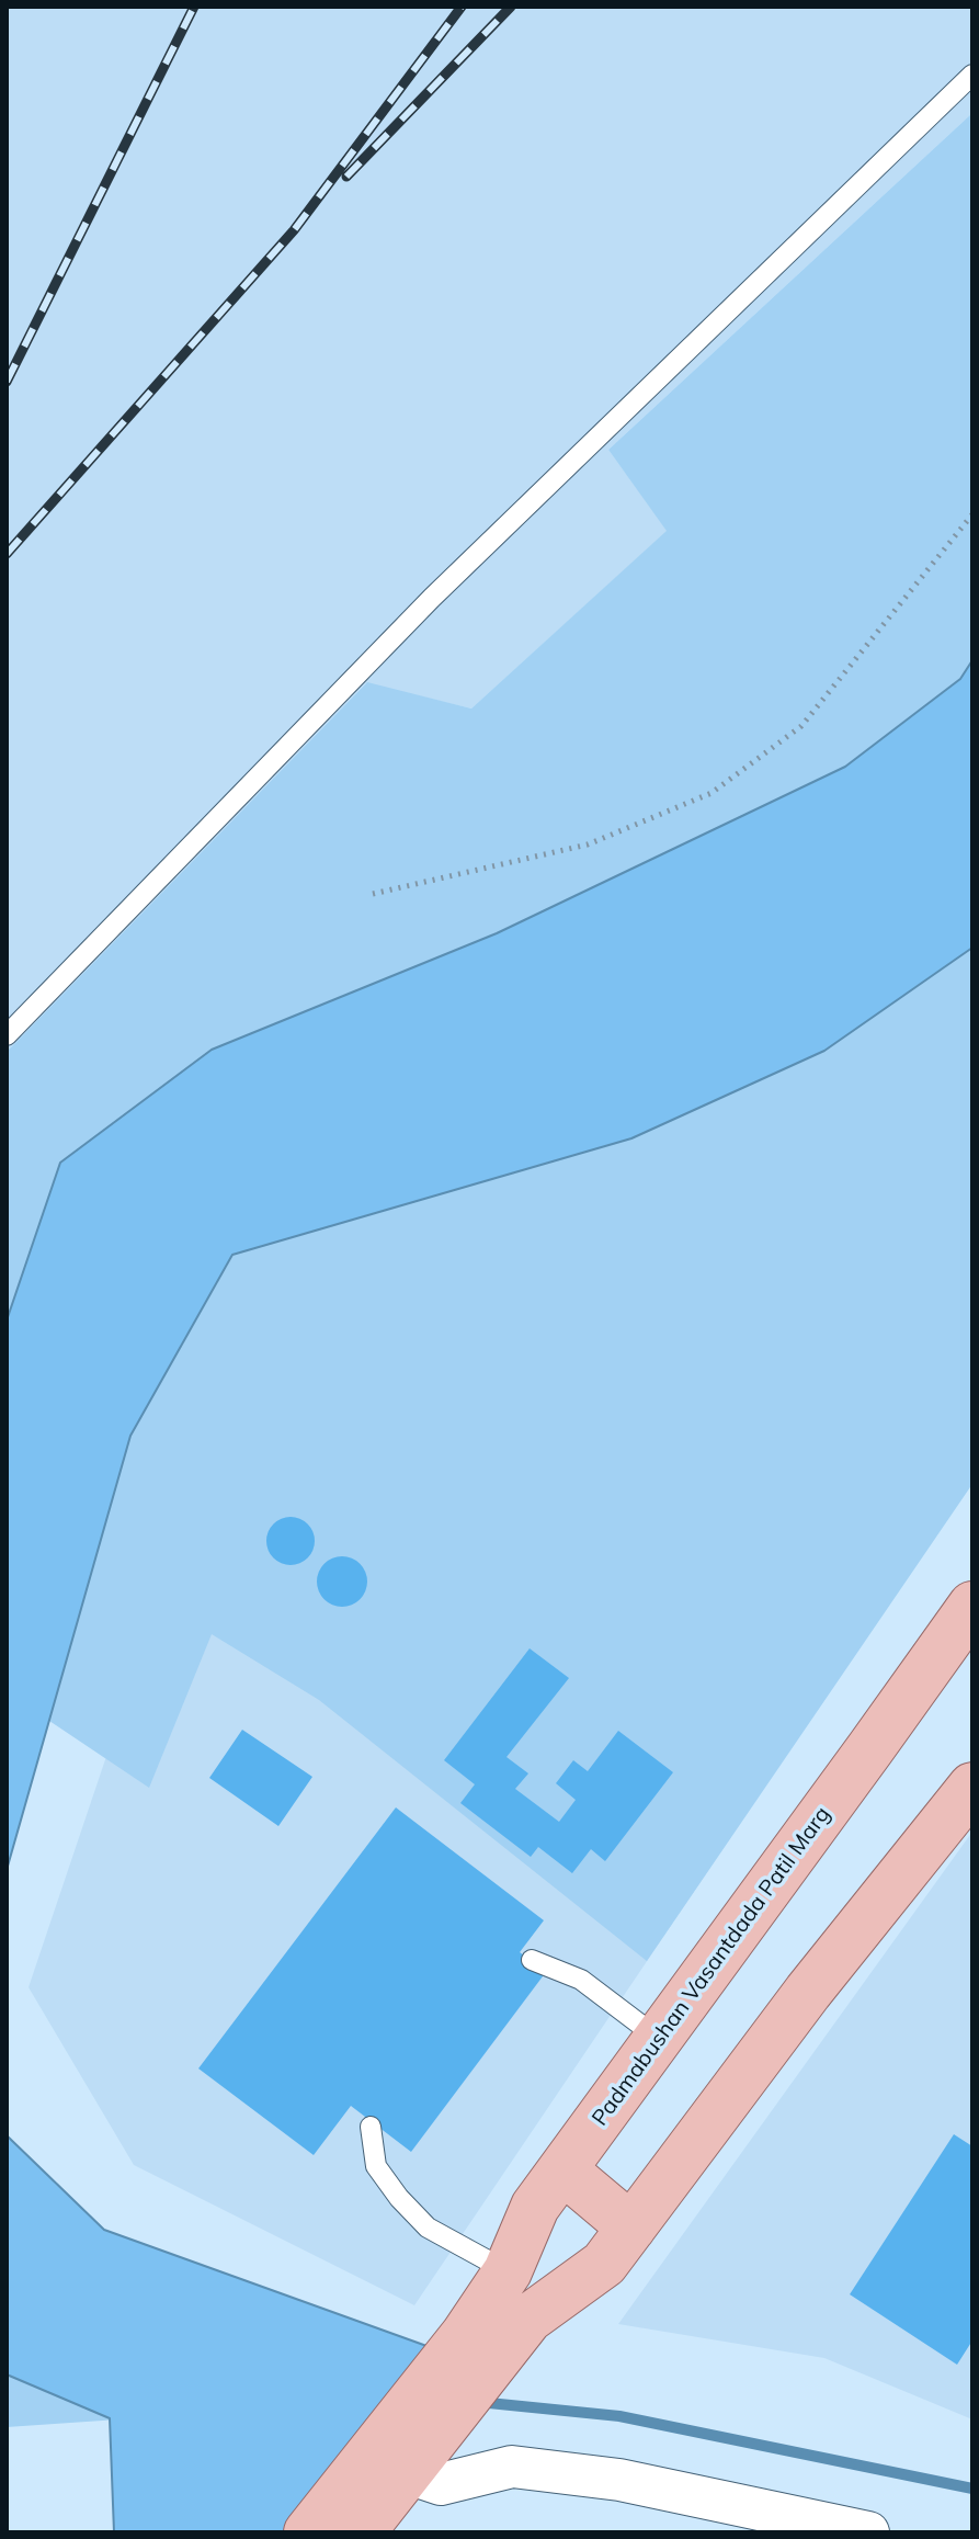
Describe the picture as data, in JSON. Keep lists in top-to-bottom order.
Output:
{
  "streets": {
    "main road": ["Padmabushan Vasantdada Patil Marg"]
  }
}
